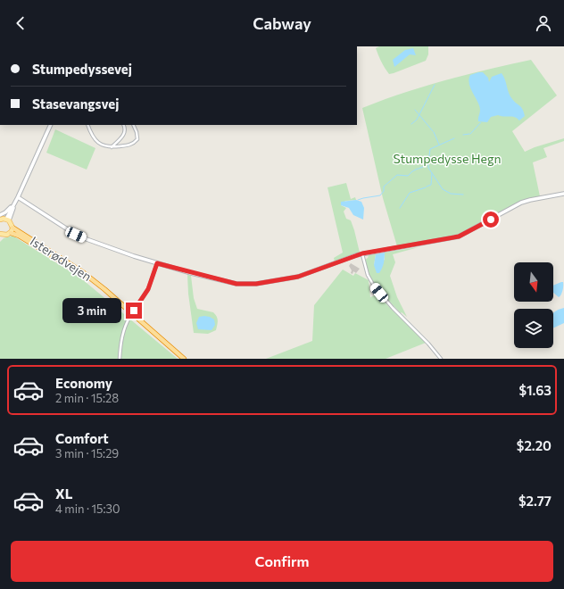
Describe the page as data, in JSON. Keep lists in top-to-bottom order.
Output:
{
  "streets": {
    "highway": ["Isterødvejen"]
  },
  "parks": ["Stumpedysse Hegn"],
  "north": "bottom",
  "page": {
    "header": "Cabway",
    "banner": ["Stumpedyssevej", "Stasevangsvej"],
    "bubble": "3 min",
    "list": [
      {
        "name": "Economy",
        "note": "2 min · 15:28",
        "value": "$1.63"
      },
      {
        "name": "Comfort",
        "note": "3 min · 15:29",
        "value": "$2.20"
      },
      {
        "name": "XL",
        "note": "4 min · 15:30",
        "value": "$2.77"
      }
    ],
    "buttons": "Confirm"
  }
}
